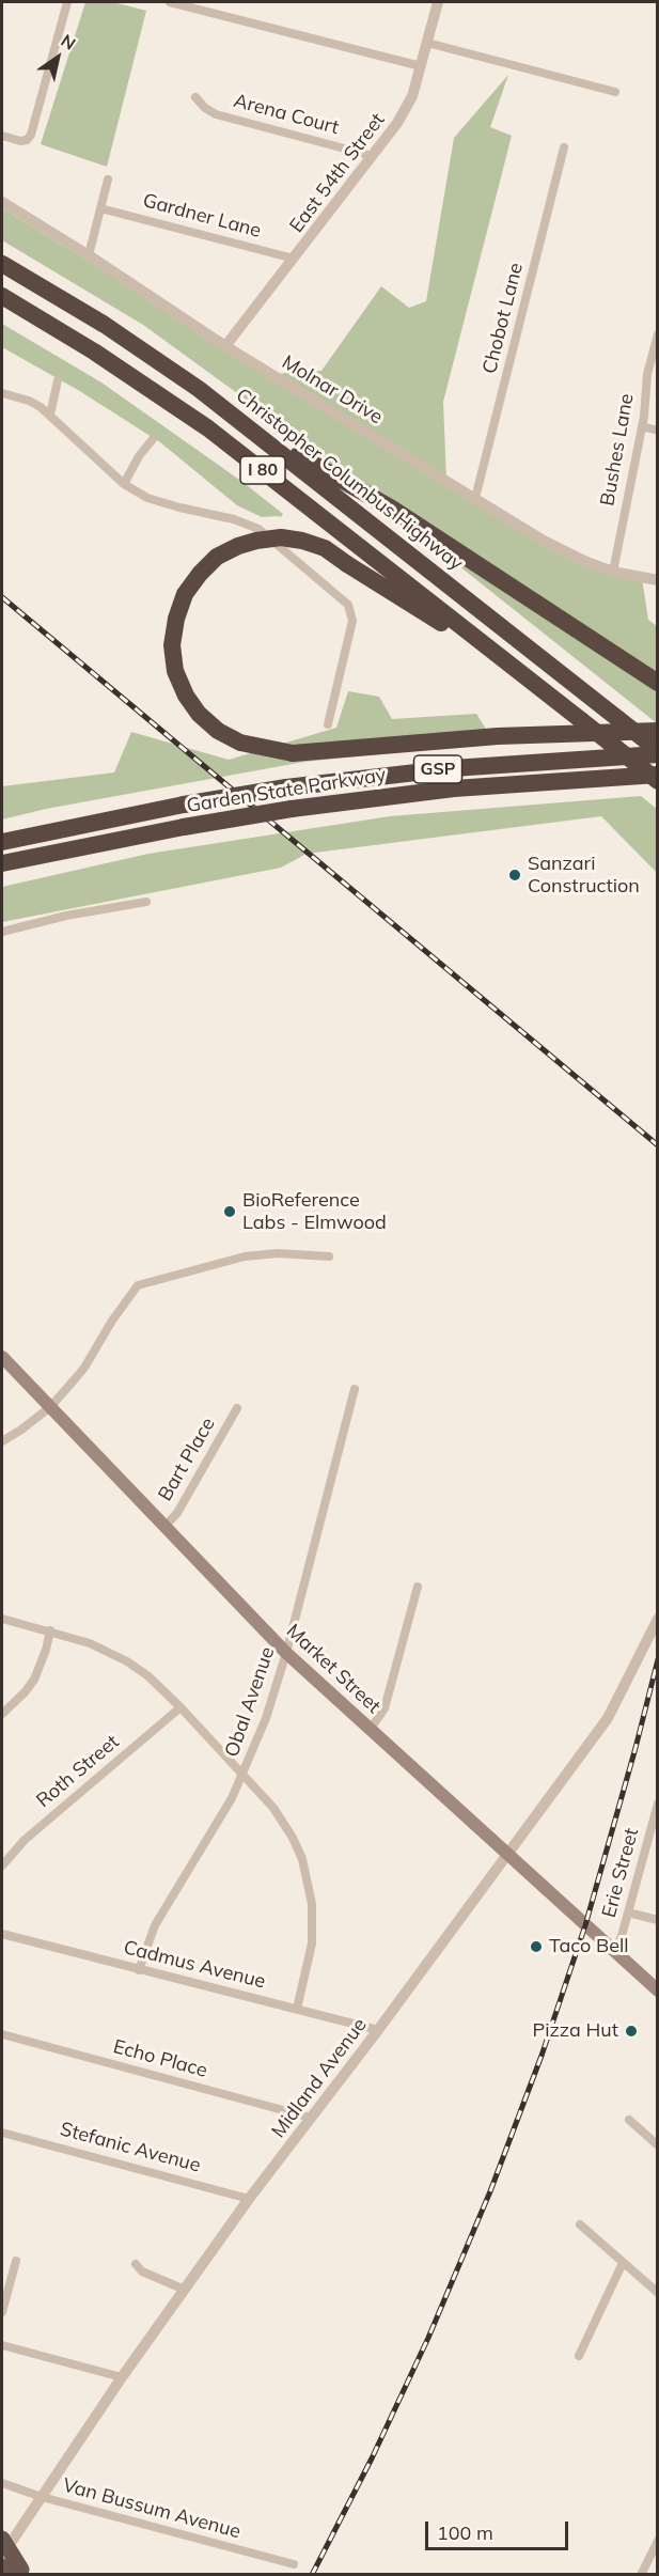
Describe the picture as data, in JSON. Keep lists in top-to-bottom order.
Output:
{
  "streets": {
    "highway": [
      "I 80",
      "Christopher Columbus Highway",
      "GSP",
      "Garden State Parkway"
    ],
    "main road": ["Market Street"],
    "street": [
      "Arena Court",
      "East 54th Street",
      "Gardner Lane",
      "Chobot Lane",
      "Molnar Drive",
      "Bushes Lane",
      "Bart Place",
      "Obal Avenue",
      "Roth Street",
      "Erie Street",
      "Cadmus Avenue",
      "Echo Place",
      "Midland Avenue",
      "Stefanic Avenue",
      "Van Bussum Avenue"
    ]
  },
  "crossings": [
    ["Arena Court", "East 54th Street"],
    ["East 54th Street", "Gardner Lane"],
    ["East 54th Street", "Molnar Drive"],
    ["Chobot Lane", "Molnar Drive"],
    ["Molnar Drive", "Bushes Lane"],
    ["Christopher Columbus Highway", "Garden State Parkway"],
    ["Bart Place", "Market Street"],
    ["Market Street", "Obal Avenue"],
    ["Market Street", "Erie Street"],
    ["Market Street", "Midland Avenue"],
    ["Obal Avenue", "Cadmus Avenue"],
    ["Cadmus Avenue", "Midland Avenue"],
    ["Echo Place", "Midland Avenue"],
    ["Midland Avenue", "Stefanic Avenue"],
    ["Midland Avenue", "Van Bussum Avenue"]
  ],
  "places": [
    "Sanzari Construction",
    "BioReference Labs - Elmwood",
    "Taco Bell",
    "Pizza Hut"
  ],
  "scale_bar": "100 m",
  "north": "top right"
}
